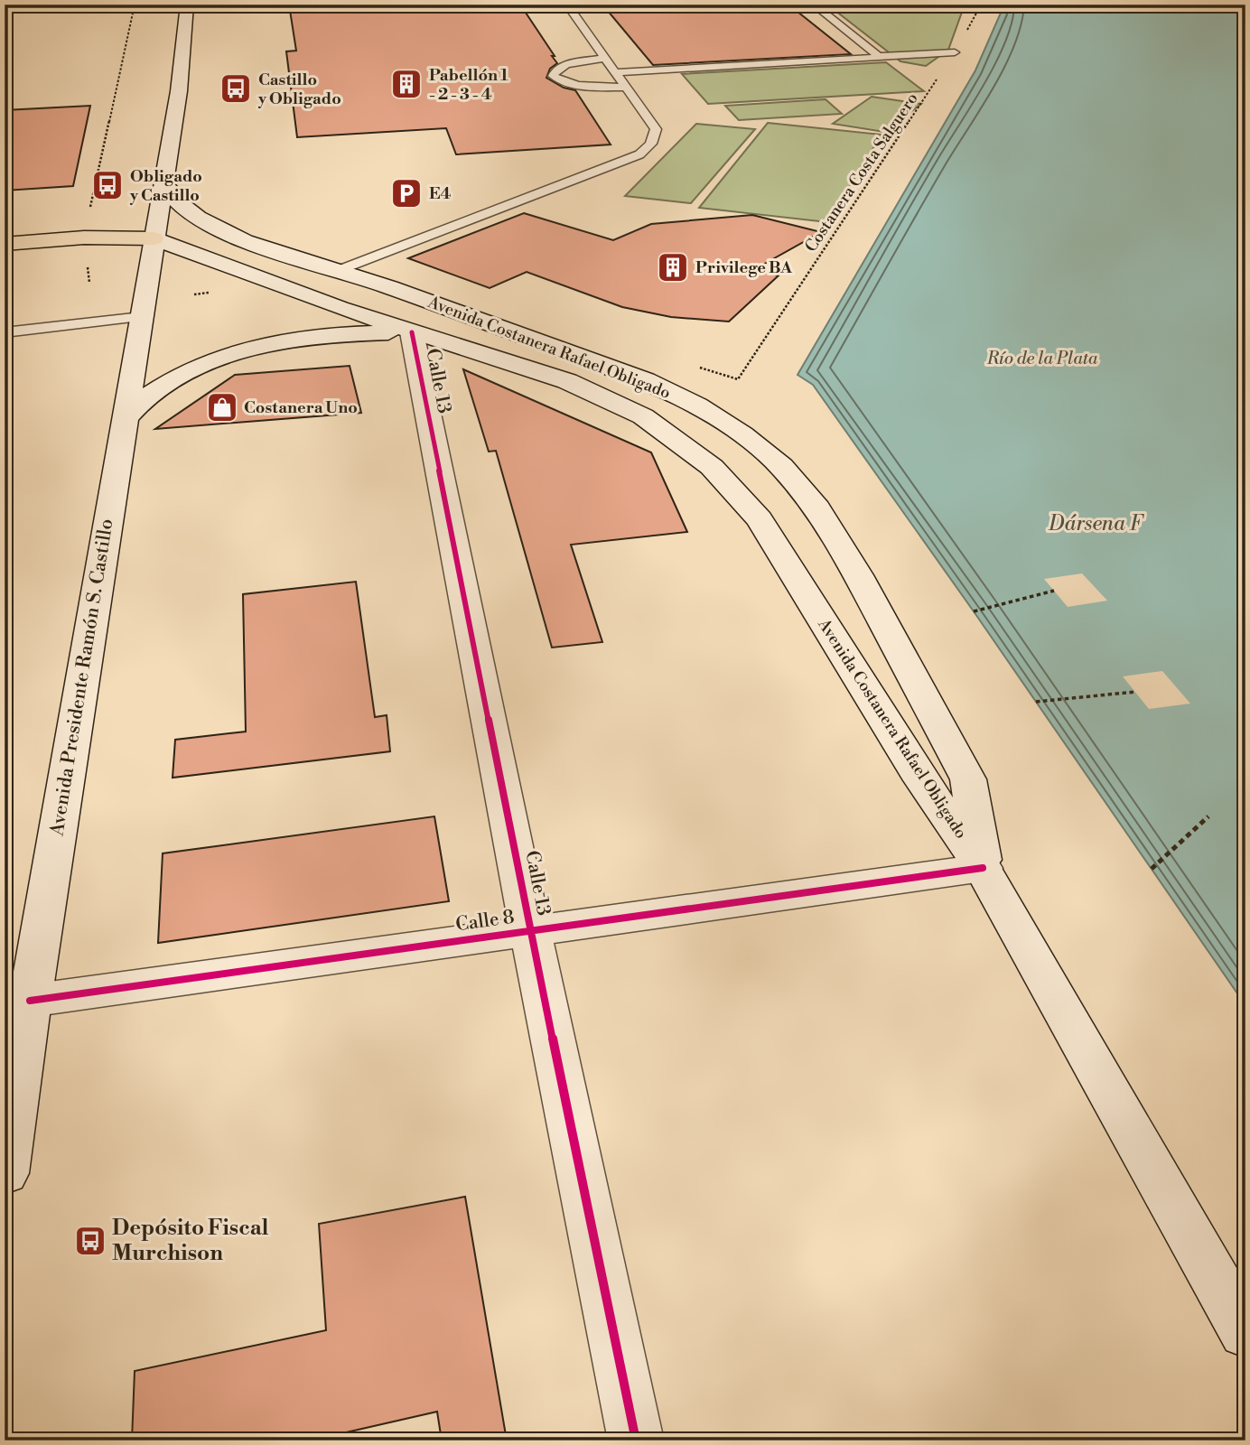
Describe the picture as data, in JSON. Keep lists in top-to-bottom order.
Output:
{
  "streets": {
    "main road": [
      "Avenida Costanera Rafael Obligado",
      "Calle 13",
      "Avenida Presidente Ramón S. Castillo",
      "Calle 8"
    ],
    "path": ["Costanera Costa Salguero"]
  },
  "crossings": [
    ["Avenida Costanera Rafael Obligado", "Calle 13"],
    ["Avenida Costanera Rafael Obligado", "Avenida Presidente Ramón S. Castillo"],
    ["Avenida Costanera Rafael Obligado", "Calle 8"],
    ["Calle 13", "Calle 8"],
    ["Avenida Presidente Ramón S. Castillo", "Calle 8"]
  ],
  "water": ["Río de la Plata", "Dársena F"],
  "places": {
    "building": ["Pabellón 1 - 2 - 3 - 4", "Privilege BA"],
    "bus stop": ["Castillo y Obligado", "Obligado y Castillo", "Depósito Fiscal Murchison"],
    "parking": ["E4"],
    "shop": ["Costanera Uno"]
  }
}
